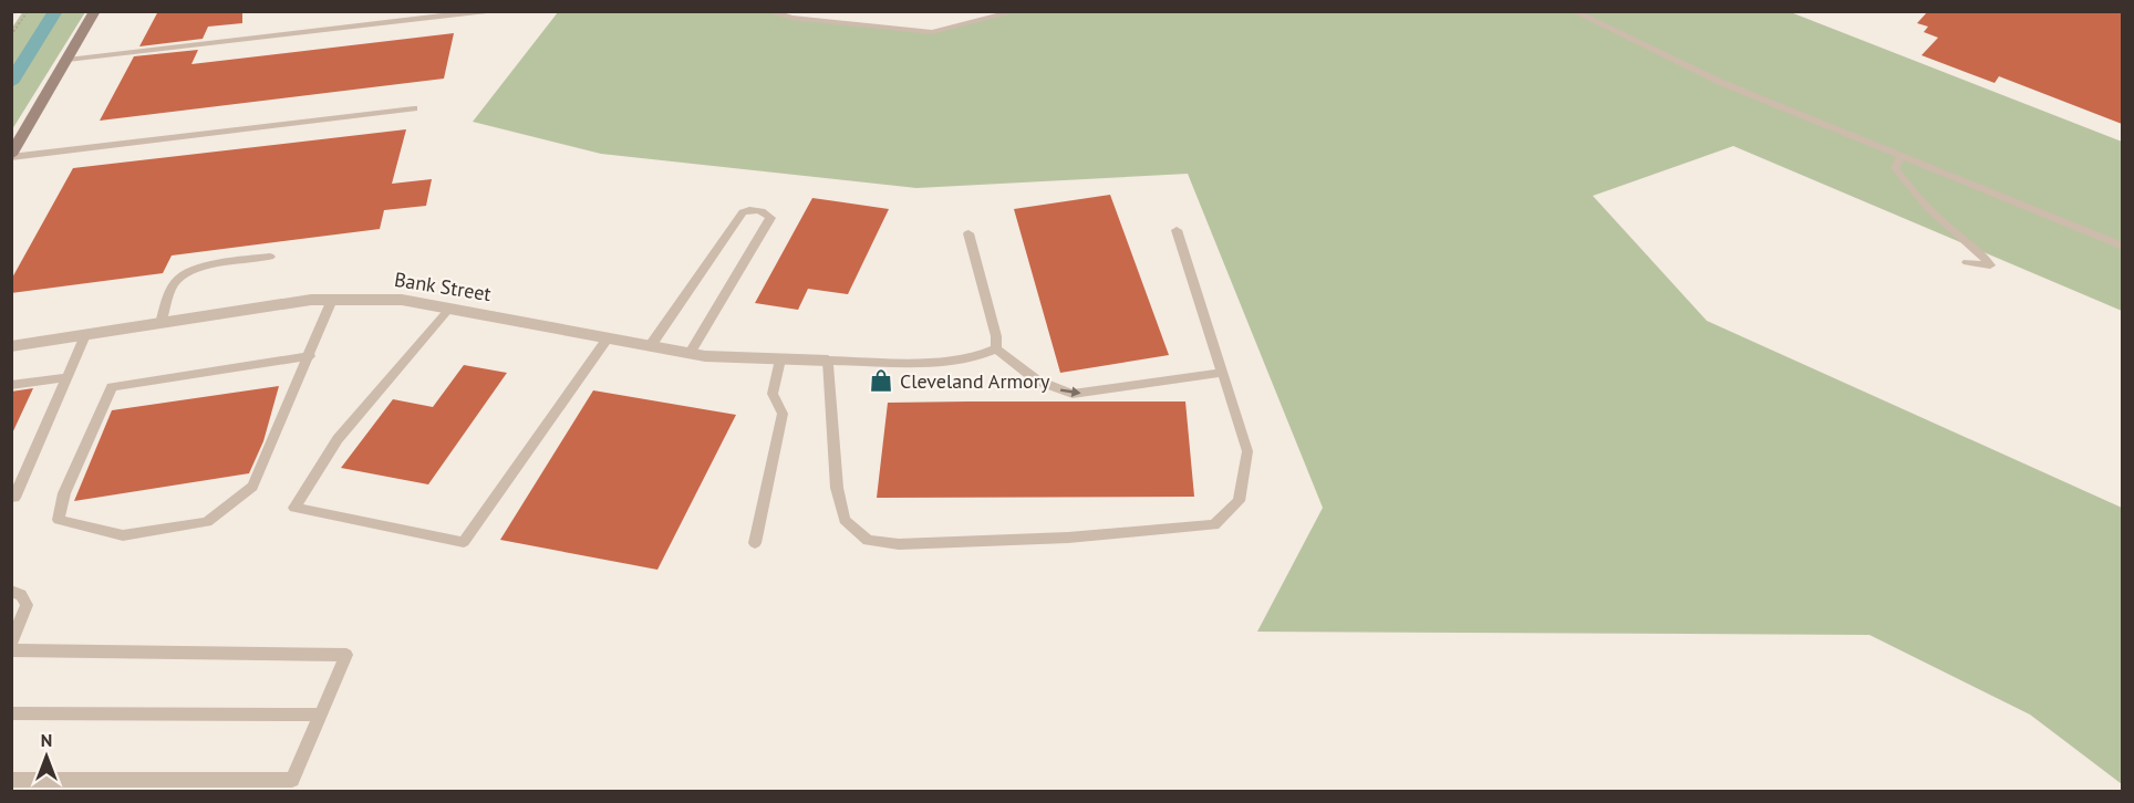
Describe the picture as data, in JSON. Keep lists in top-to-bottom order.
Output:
{
  "streets": {
    "street": ["Bank Street"]
  },
  "places": {
    "shop": ["Cleveland Armory"]
  },
  "north": "top"
}
